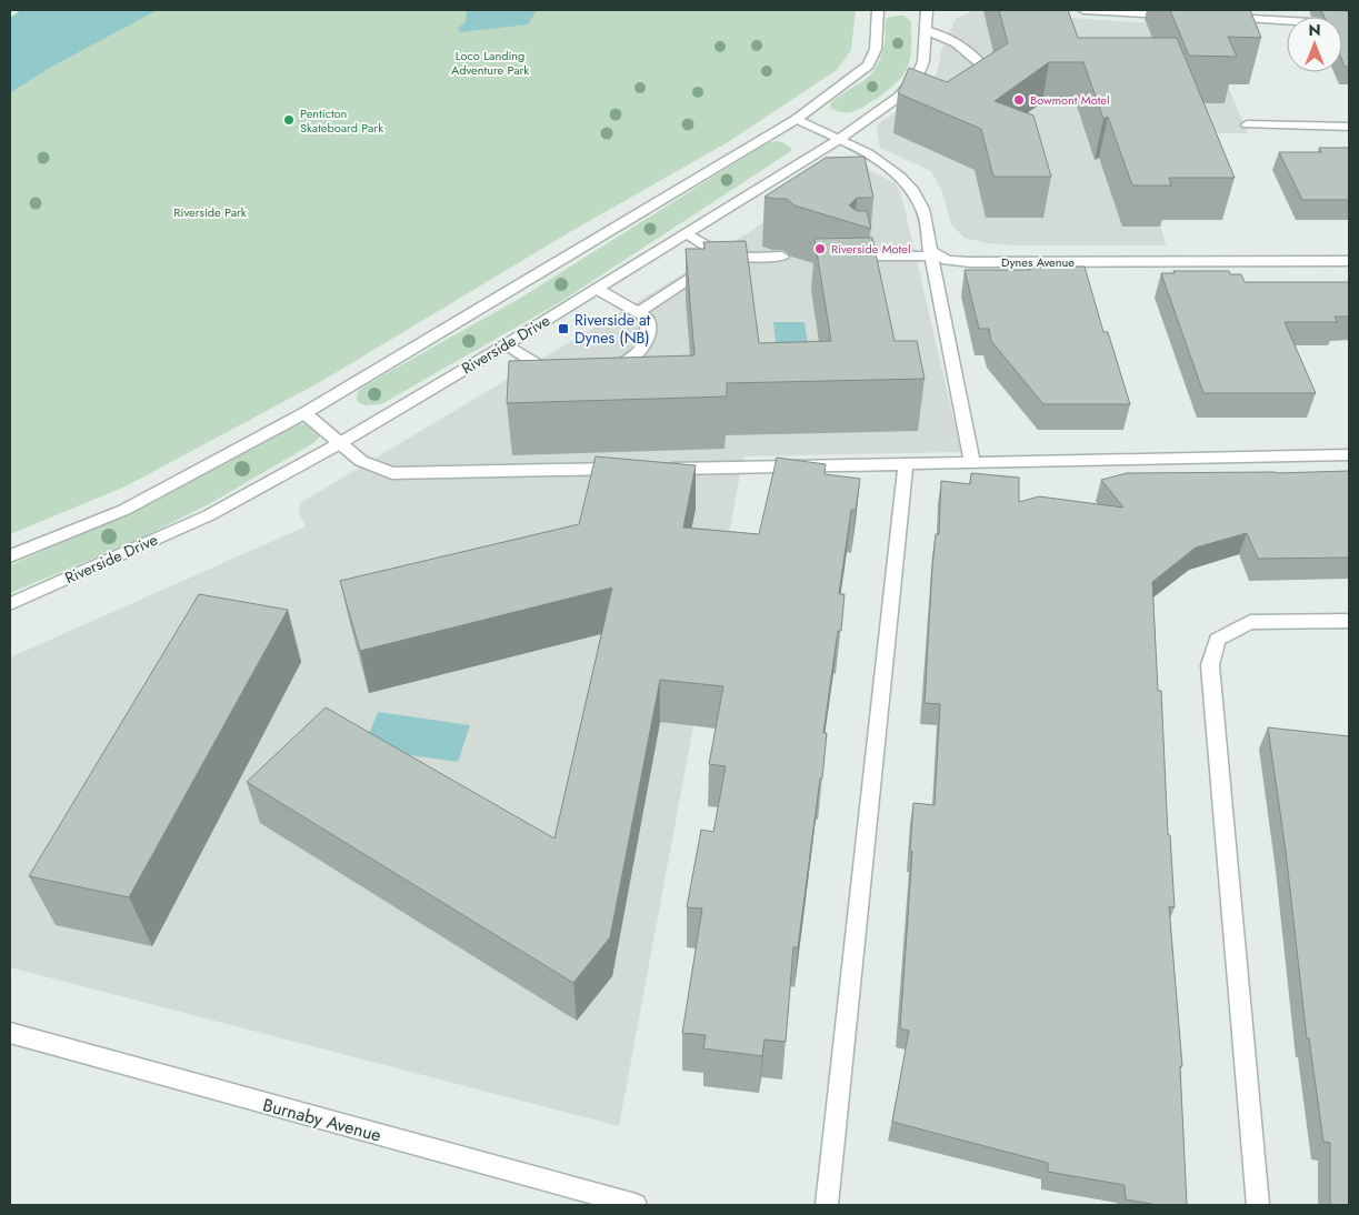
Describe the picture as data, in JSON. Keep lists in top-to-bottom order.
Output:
{
  "streets": {
    "street": ["Dynes Avenue", "Riverside Drive", "Burnaby Avenue"]
  },
  "parks": ["Loco Landing Adventure Park", "Riverside Park"],
  "places": {
    "other": ["Bowmont Motel", "Penticton Skateboard Park", "Riverside Motel"],
    "transit": ["Riverside at Dynes (NB)"]
  },
  "north": "top"
}
